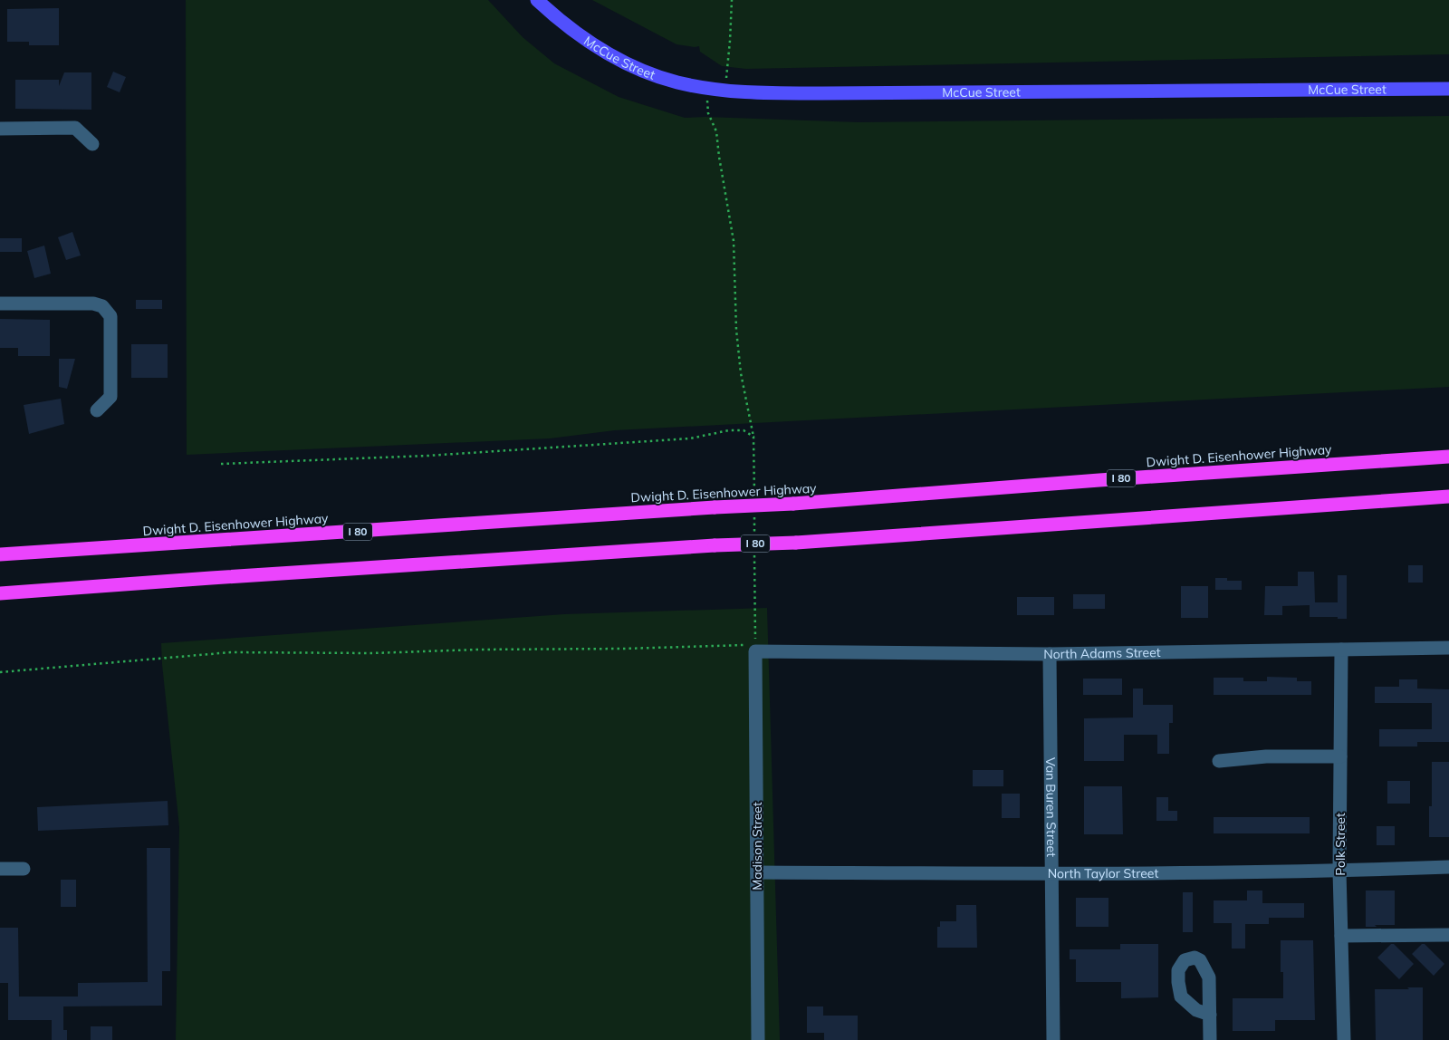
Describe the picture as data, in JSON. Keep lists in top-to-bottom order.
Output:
{
  "streets": {
    "highway": ["Dwight D. Eisenhower Highway", "I 80"],
    "main road": ["McCue Street"],
    "street": [
      "North Adams Street",
      "Van Buren Street",
      "Polk Street",
      "Madison Street",
      "North Taylor Street"
    ]
  },
  "crossings": [
    ["North Adams Street", "Van Buren Street"],
    ["North Adams Street", "Polk Street"],
    ["North Adams Street", "Madison Street"],
    ["Van Buren Street", "North Taylor Street"],
    ["Polk Street", "North Taylor Street"],
    ["Madison Street", "North Taylor Street"]
  ]
}
